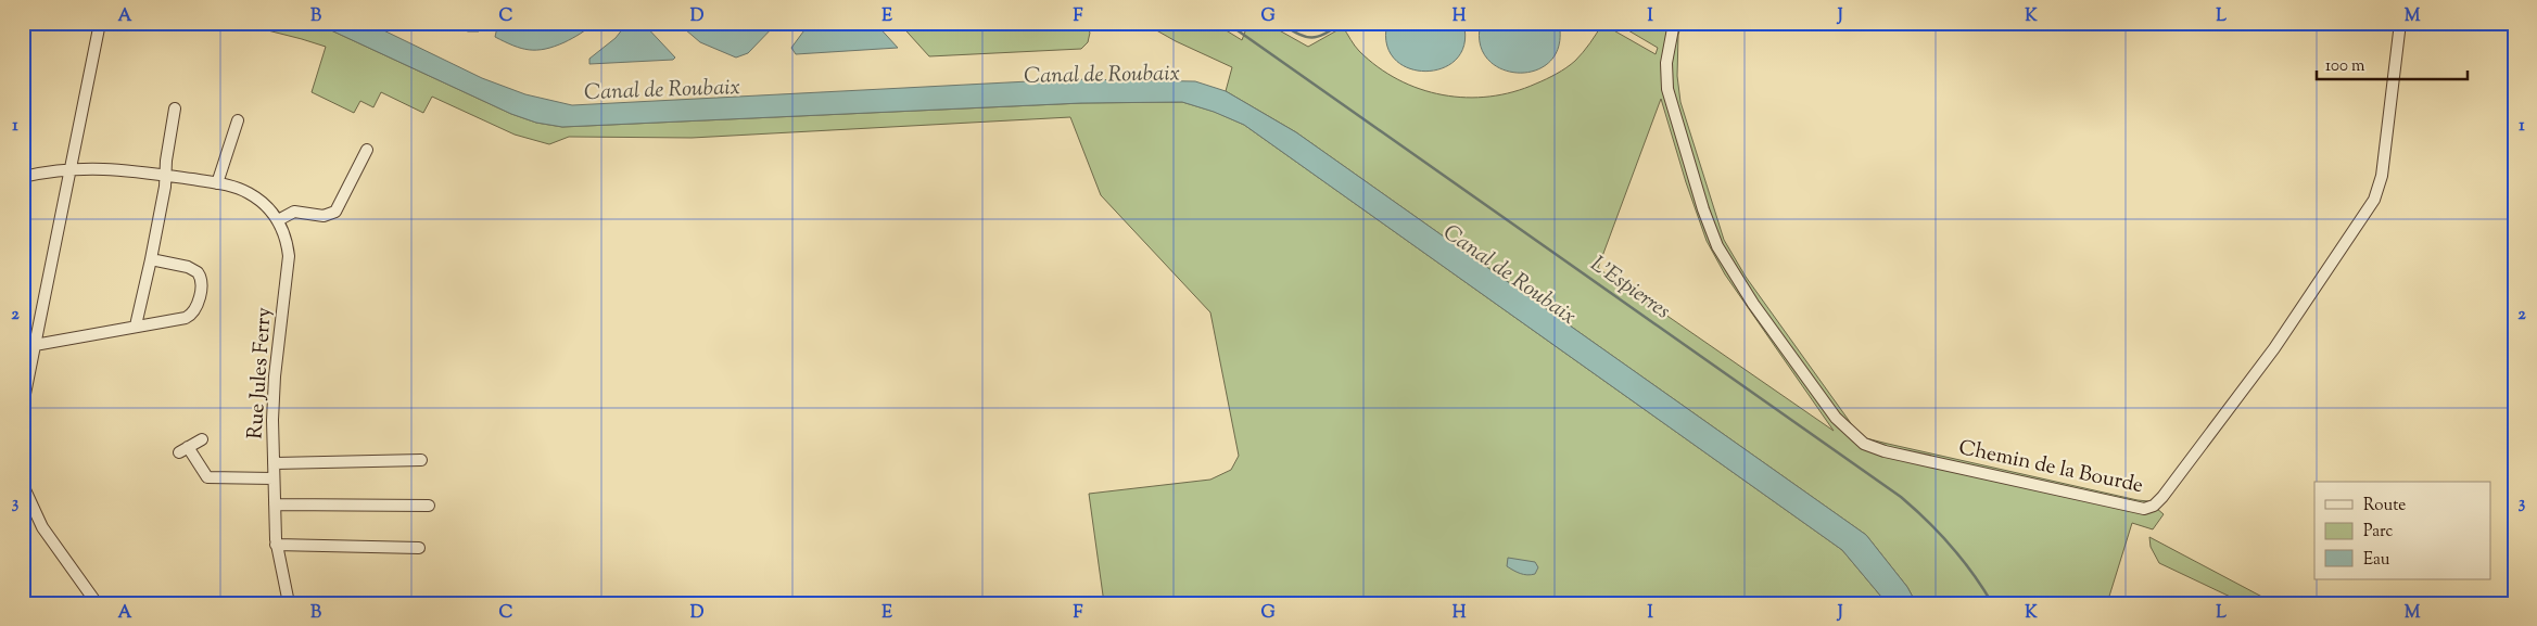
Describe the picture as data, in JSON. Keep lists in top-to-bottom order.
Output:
{
  "streets": {
    "street": ["Rue Jules Ferry", "Chemin de la Bourde"]
  },
  "water": ["Canal de Roubaix", "L'Espierres"],
  "legend": ["Route", "Parc", "Eau"],
  "scale_bar": "100 m",
  "grid": {
    "columns": [
      "A",
      "B",
      "C",
      "D",
      "E",
      "F",
      "G",
      "H",
      "I",
      "J",
      "K",
      "L",
      "M"
    ],
    "rows": ["1", "2", "3"]
  }
}
